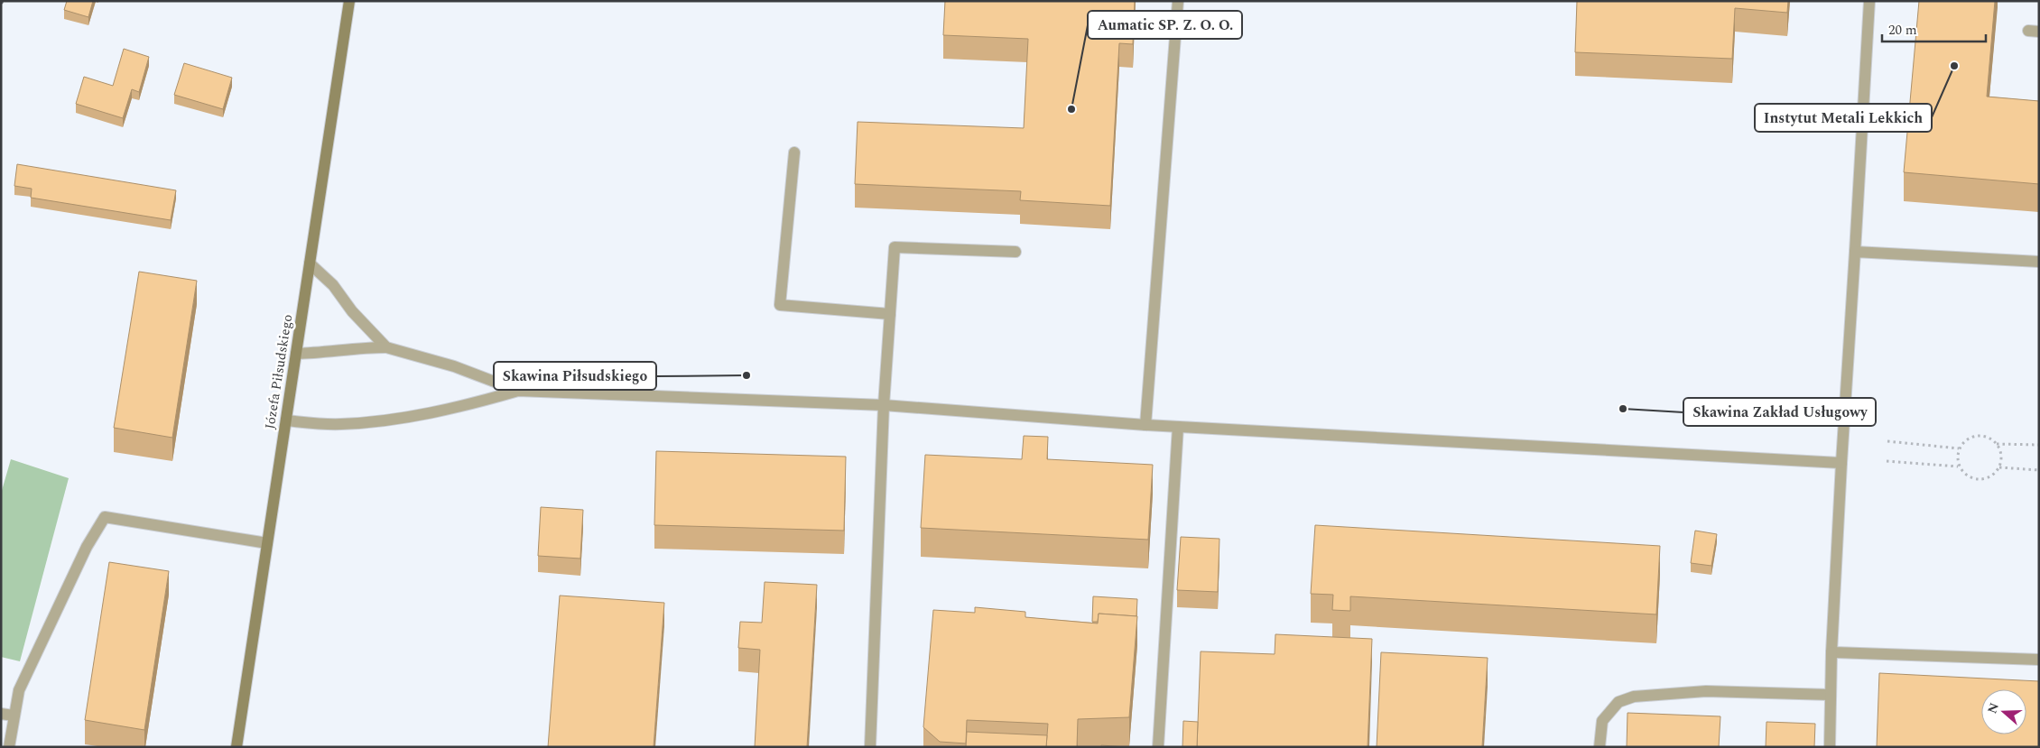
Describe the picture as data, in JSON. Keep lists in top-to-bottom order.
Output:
{
  "streets": {
    "main road": ["Józefa Piłsudskiego"]
  },
  "places": [
    "Instytut Metali Lekkich",
    "Aumatic SP. Z. O. O.",
    "Skawina Piłsudskiego",
    "Skawina Zakład Usługowy"
  ],
  "scale_bar": "20 m",
  "north": "left"
}
